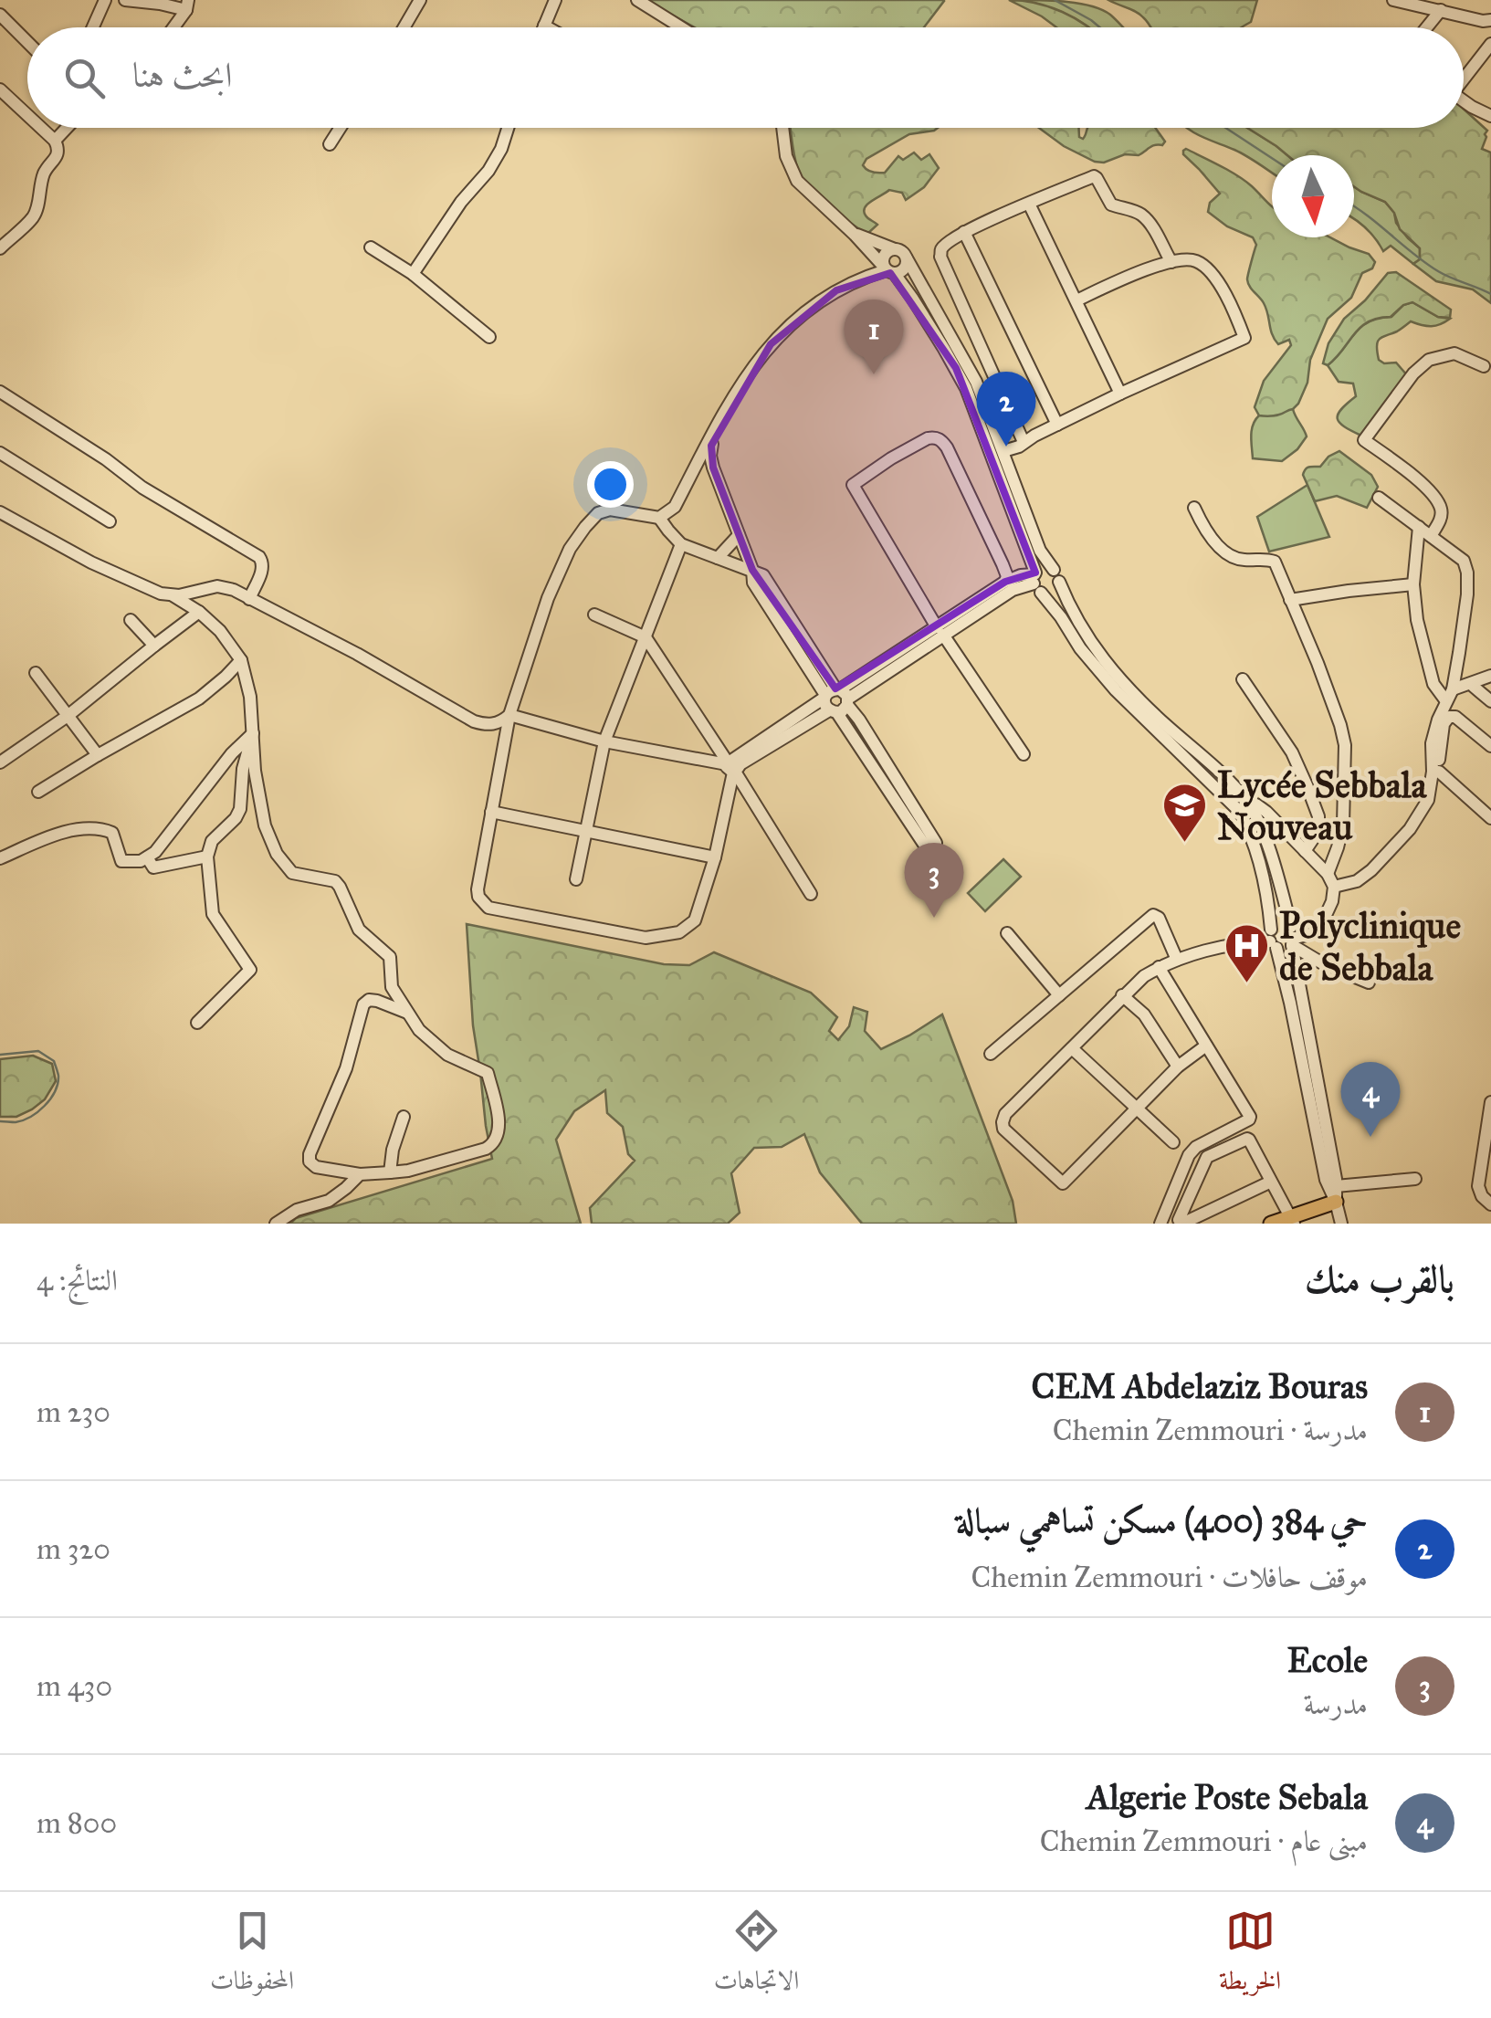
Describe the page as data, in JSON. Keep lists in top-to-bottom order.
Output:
{
  "places": {
    "school or university": ["Lycée Sebbala Nouveau"],
    "hospital": ["Polyclinique de Sebbala"]
  },
  "north": "bottom",
  "page": {
    "search": "ابحث هنا",
    "pins": [
      "1",
      "2",
      "3",
      "4"
    ],
    "heading": ["بالقرب منك", "النتائج: 4"],
    "list": [
      {
        "mark": "1",
        "name": "CEM Abdelaziz Bouras",
        "note": "مدرسة · Chemin Zemmouri",
        "value": "230 m"
      },
      {
        "mark": "2",
        "name": "حي 384 (400) مسكن تساهمي سبالة",
        "note": "موقف حافلات · Chemin Zemmouri",
        "value": "320 m"
      },
      {
        "mark": "3",
        "name": "Ecole",
        "note": "مدرسة",
        "value": "430 m"
      },
      {
        "mark": "4",
        "name": "Algerie Poste Sebala",
        "note": "مبنى عام · Chemin Zemmouri",
        "value": "800 m"
      }
    ],
    "nav": ["الخريطة", "الاتجاهات", "المحفوظات"]
  }
}
